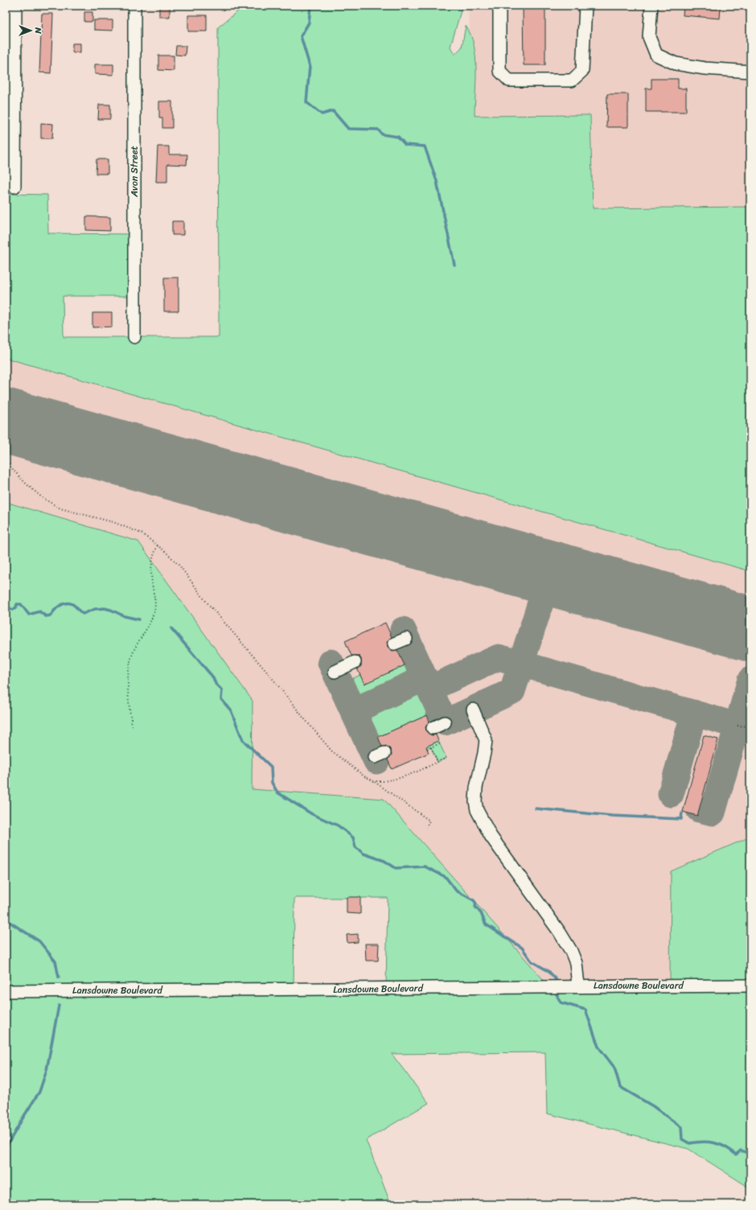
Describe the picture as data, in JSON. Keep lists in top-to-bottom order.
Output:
{
  "streets": {
    "street": ["Avon Street", "Lansdowne Boulevard"]
  },
  "north": "right"
}
